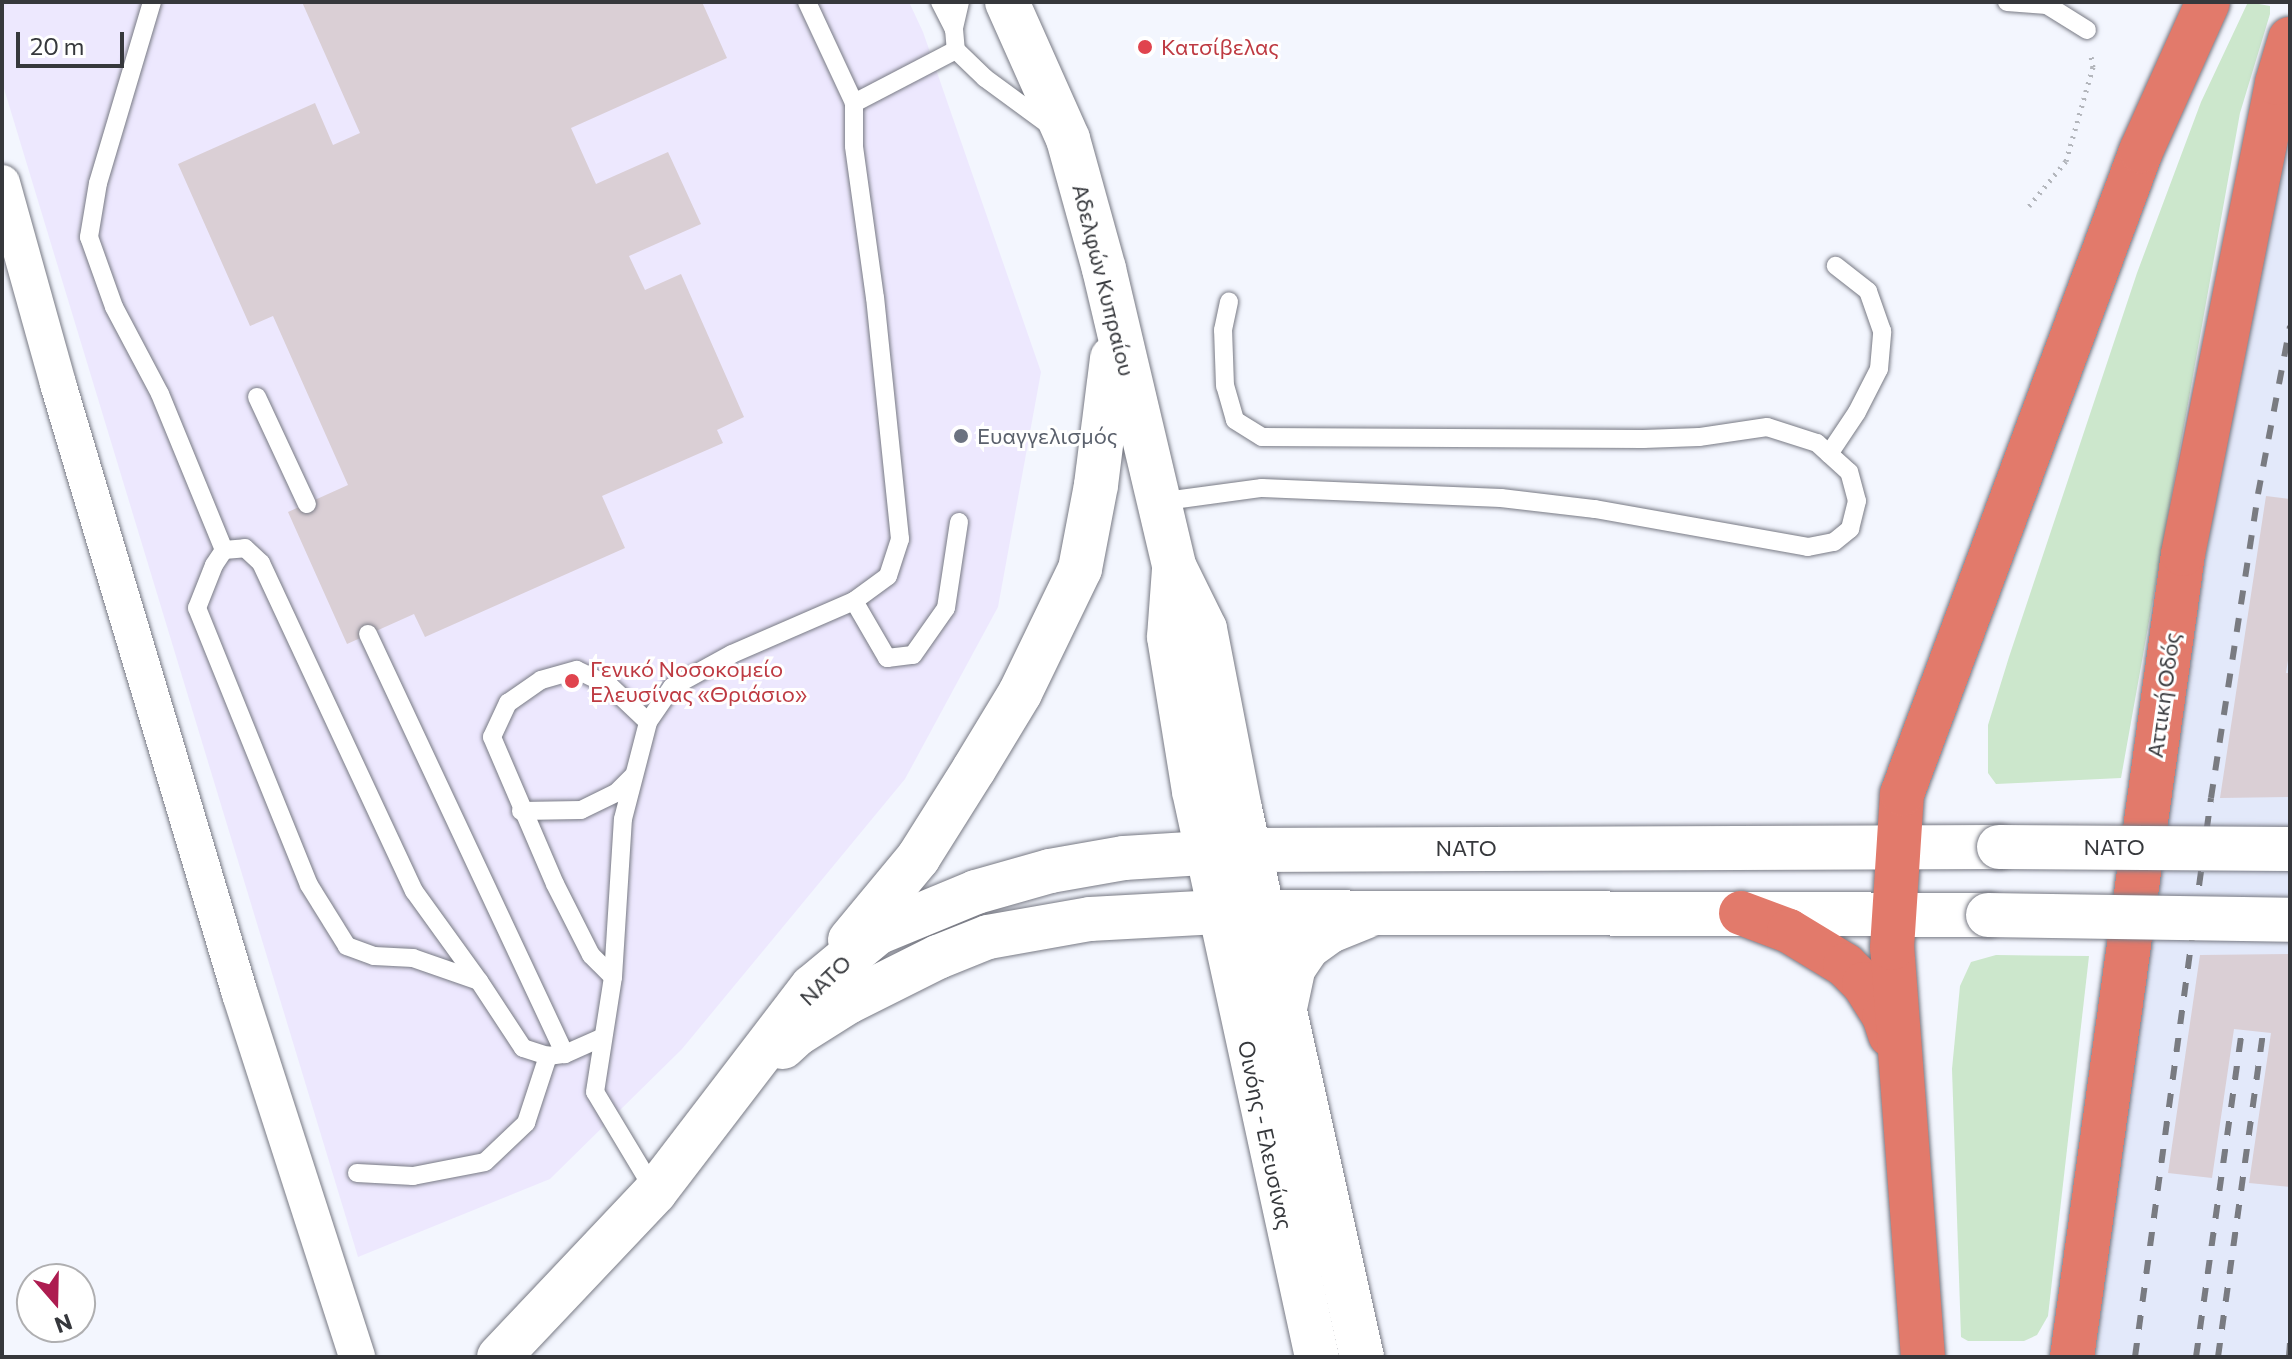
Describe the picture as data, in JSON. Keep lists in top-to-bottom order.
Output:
{
  "streets": {
    "highway": ["Αττική Οδός"],
    "main road": ["Αδελφών Κυπραίου", "ΝΑΤΟ", "Οινόης - Ελευσίνας"]
  },
  "crossings": [
    ["Αδελφών Κυπραίου", "ΝΑΤΟ"],
    ["Αδελφών Κυπραίου", "Οινόης - Ελευσίνας"],
    ["ΝΑΤΟ", "Οινόης - Ελευσίνας"]
  ],
  "places": ["Κατσίβελας", "Ευαγγελισμός", "Γενικό Νοσοκομείο Ελευσίνας «Θριάσιο»"],
  "scale_bar": "20 m",
  "north": "bottom"
}
